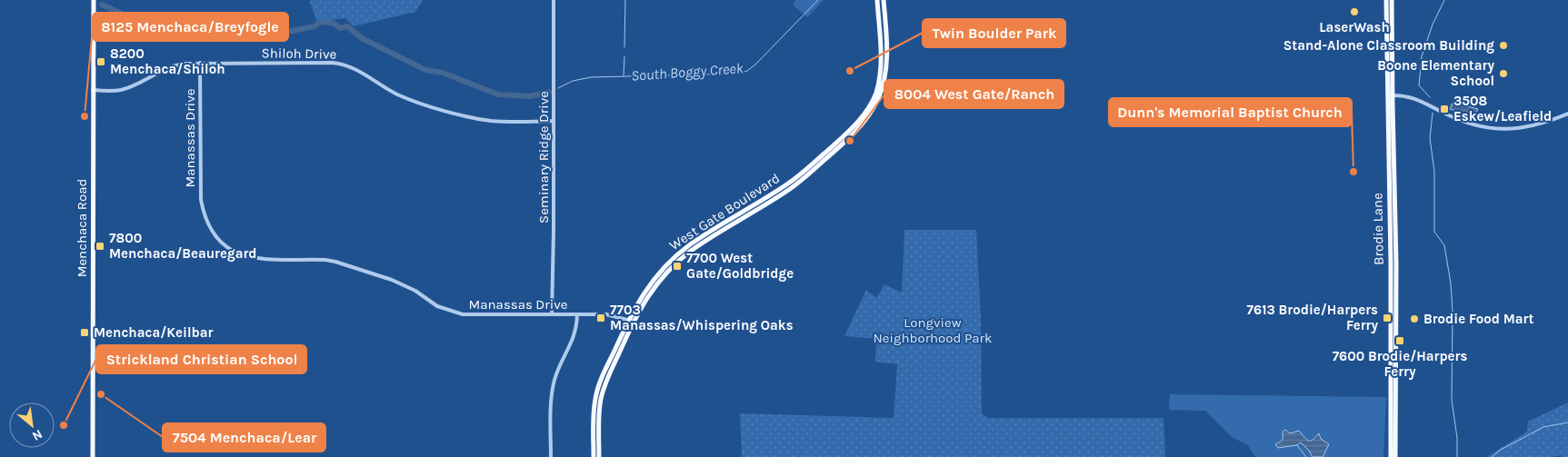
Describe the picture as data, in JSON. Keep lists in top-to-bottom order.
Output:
{
  "streets": {
    "main road": ["West Gate Boulevard", "Menchaca Road", "Brodie Lane"],
    "street": ["Shiloh Drive", "Manassas Drive", "Seminary Ridge Drive"]
  },
  "crossings": [
    ["Shiloh Drive", "Manassas Drive"],
    ["Shiloh Drive", "Seminary Ridge Drive"],
    ["Shiloh Drive", "Menchaca Road"],
    ["Manassas Drive", "Seminary Ridge Drive"],
    ["Manassas Drive", "West Gate Boulevard"]
  ],
  "water": ["South Boggy Creek"],
  "parks": ["Longview Neighborhood Park"],
  "places": {
    "other": [
      "LaserWash",
      "Stand-Alone Classroom Building",
      "Twin Boulder Park",
      "Boone Elementary School",
      "8125 Menchaca/Breyfogle",
      "8004 West Gate/Ranch",
      "Dunn's Memorial Baptist Church",
      "Brodie Food Mart",
      "7504 Menchaca/Lear",
      "Strickland Christian School"
    ],
    "transit": [
      "8200 Menchaca/Shiloh",
      "3508 Eskew/Leafield",
      "7800 Menchaca/Beauregard",
      "7700 West Gate/Goldbridge",
      "7703 Manassas/Whispering Oaks",
      "7613 Brodie/Harpers Ferry",
      "Menchaca/Keilbar",
      "7600 Brodie/Harpers Ferry"
    ]
  },
  "north": "bottom right"
}
